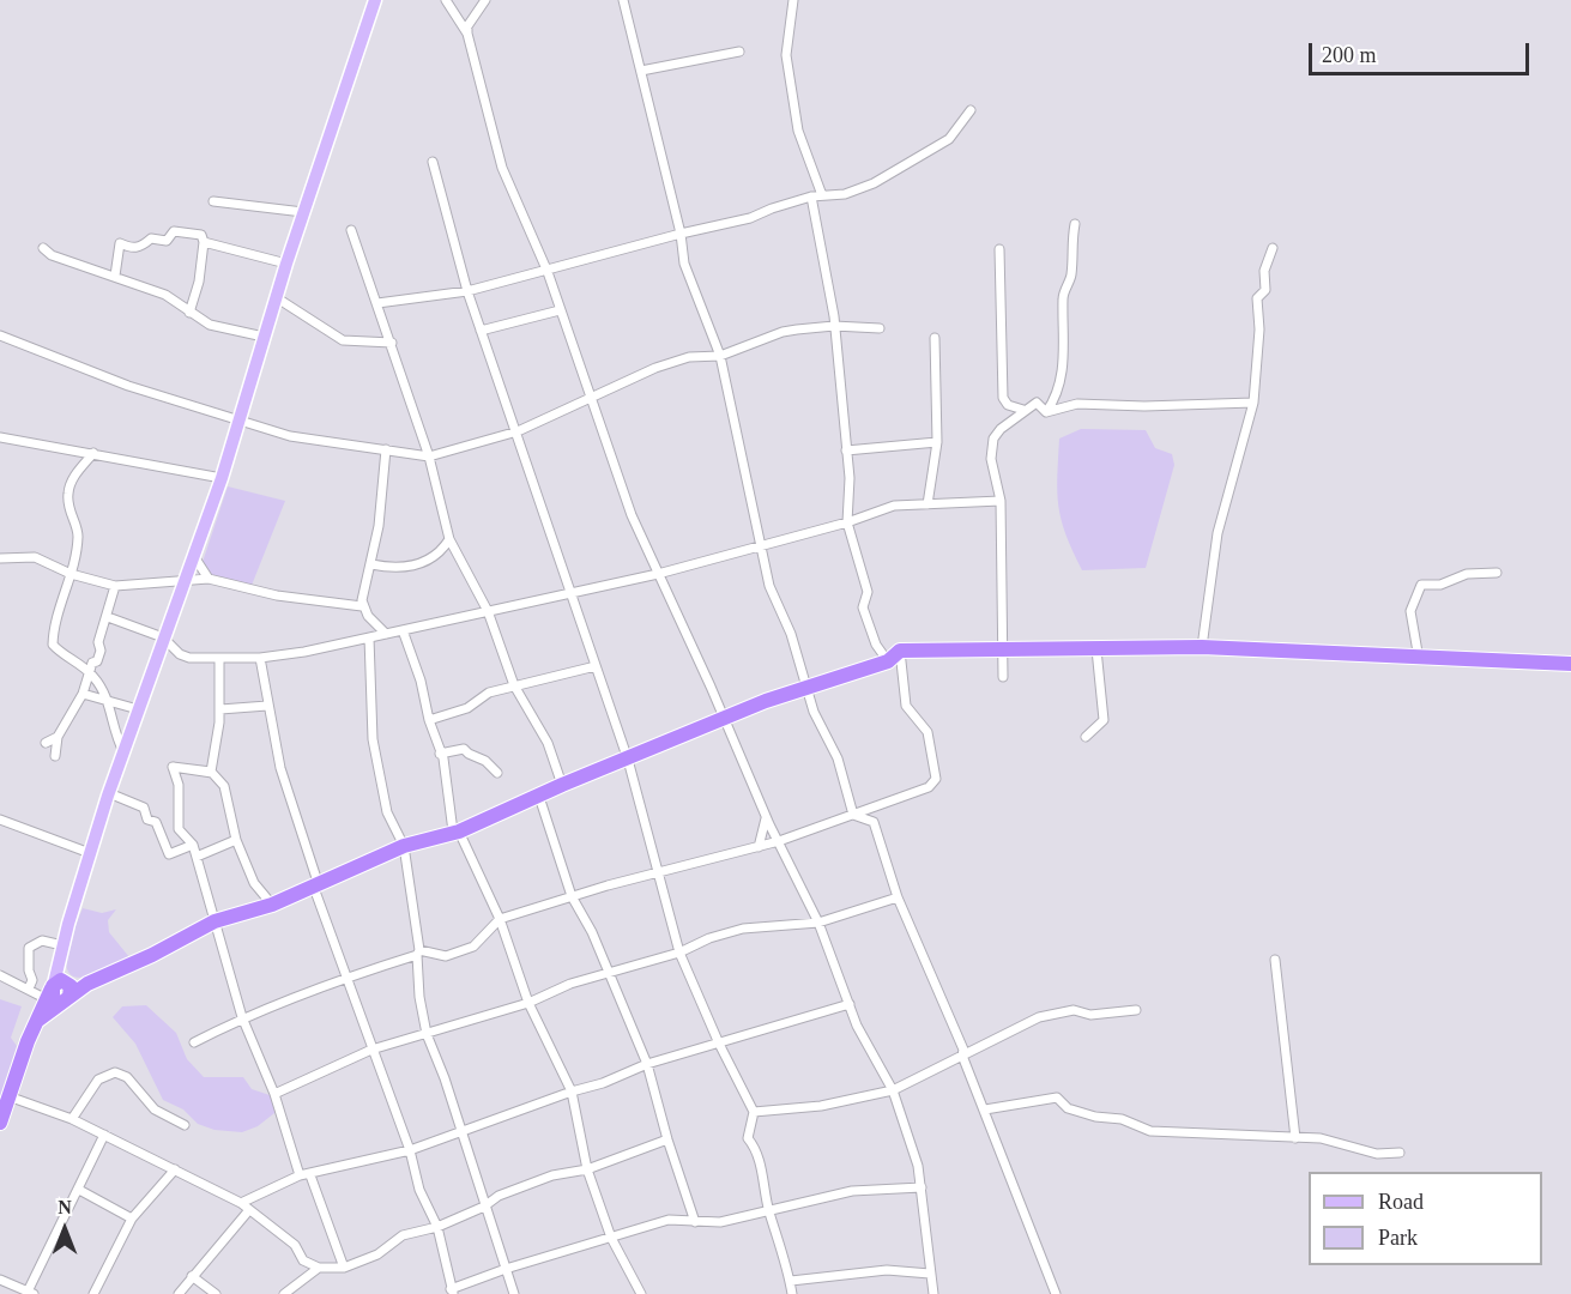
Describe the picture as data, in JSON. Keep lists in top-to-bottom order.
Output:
{
  "legend": ["Road", "Park"],
  "scale_bar": "200 m",
  "north": "top"
}
